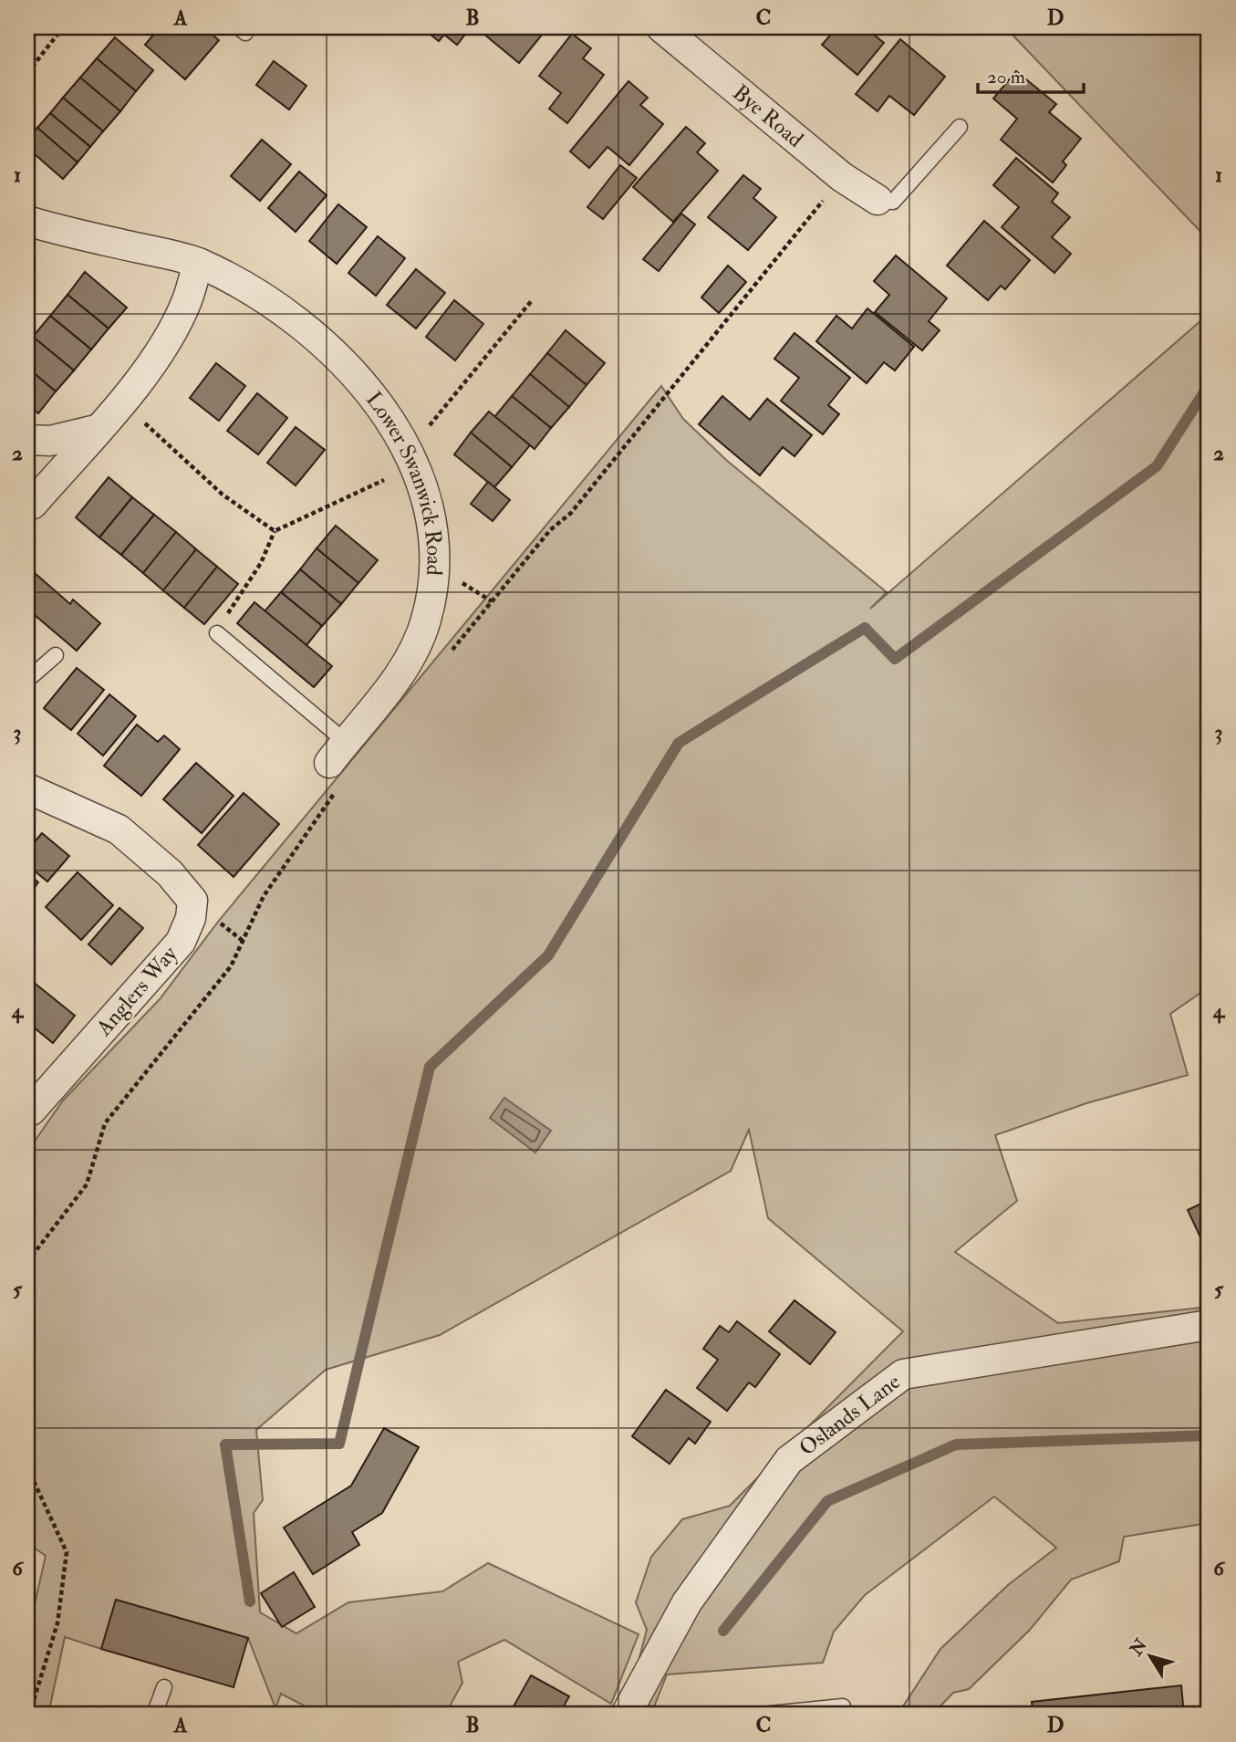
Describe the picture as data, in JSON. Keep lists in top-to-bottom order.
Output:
{
  "streets": {
    "street": [
      "Bye Road",
      "Lower Swanwick Road",
      "Anglers Way",
      "Oslands Lane"
    ]
  },
  "scale_bar": "20 m",
  "north": "top left",
  "grid": {
    "columns": [
      "A",
      "B",
      "C",
      "D"
    ],
    "rows": [
      "1",
      "2",
      "3",
      "4",
      "5",
      "6"
    ]
  }
}
